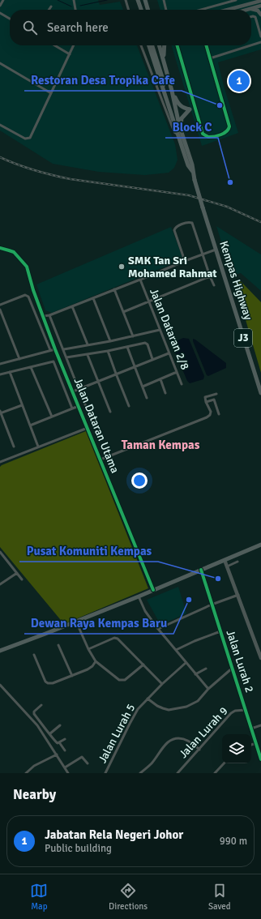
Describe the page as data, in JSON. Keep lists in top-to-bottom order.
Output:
{
  "streets": {
    "main road": ["Kempas Highway", "J3"],
    "street": [
      "Jalan Dataran 2/8",
      "Jalan Dataran Utama",
      "Jalan Lurah 2",
      "Jalan Lurah 9",
      "Jalan Lurah 5"
    ]
  },
  "crossings": [
    ["Jalan Lurah 2", "Jalan Lurah 9"]
  ],
  "districts": ["Taman Kempas"],
  "places": [
    "Restoran Desa Tropika Cafe",
    "Block C",
    "SMK Tan Sri Mohamed Rahmat",
    "Pusat Komuniti Kempas",
    "Dewan Raya Kempas Baru"
  ],
  "page": {
    "search": "Search here",
    "pins": "1",
    "heading": "Nearby",
    "list": [
      {
        "mark": "1",
        "name": "Jabatan Rela Negeri Johor",
        "note": "Public building",
        "value": "990 m"
      }
    ],
    "nav": ["Map", "Directions", "Saved"]
  }
}
